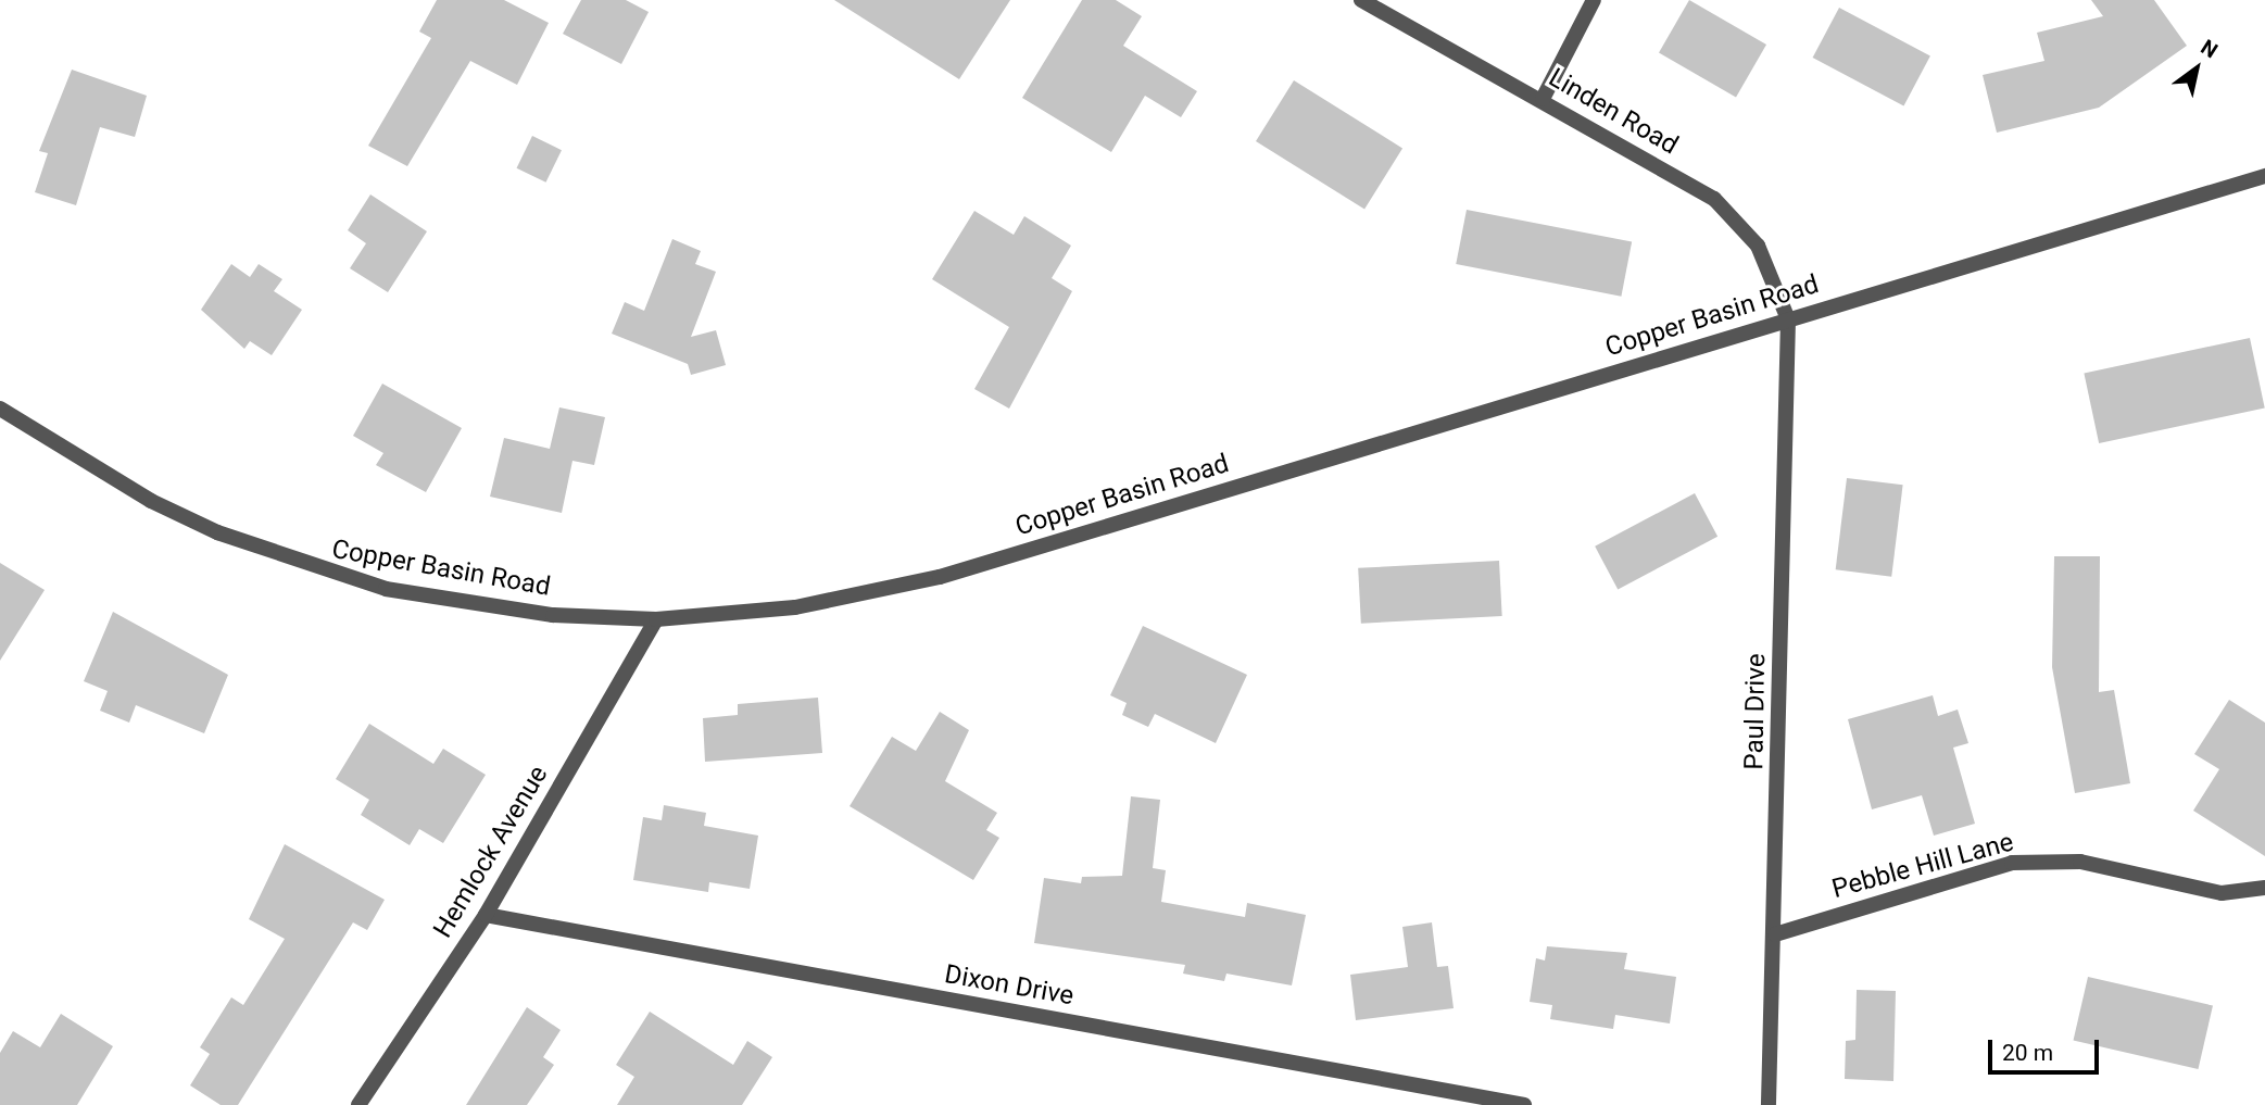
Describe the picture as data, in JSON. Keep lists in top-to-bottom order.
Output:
{
  "streets": {
    "street": [
      "Linden Road",
      "Copper Basin Road",
      "Paul Drive",
      "Hemlock Avenue",
      "Pebble Hill Lane",
      "Dixon Drive"
    ]
  },
  "crossings": [
    ["Linden Road", "Copper Basin Road"],
    ["Linden Road", "Paul Drive"],
    ["Copper Basin Road", "Paul Drive"],
    ["Copper Basin Road", "Hemlock Avenue"],
    ["Paul Drive", "Pebble Hill Lane"],
    ["Hemlock Avenue", "Dixon Drive"]
  ],
  "scale_bar": "20 m",
  "north": "top right"
}
